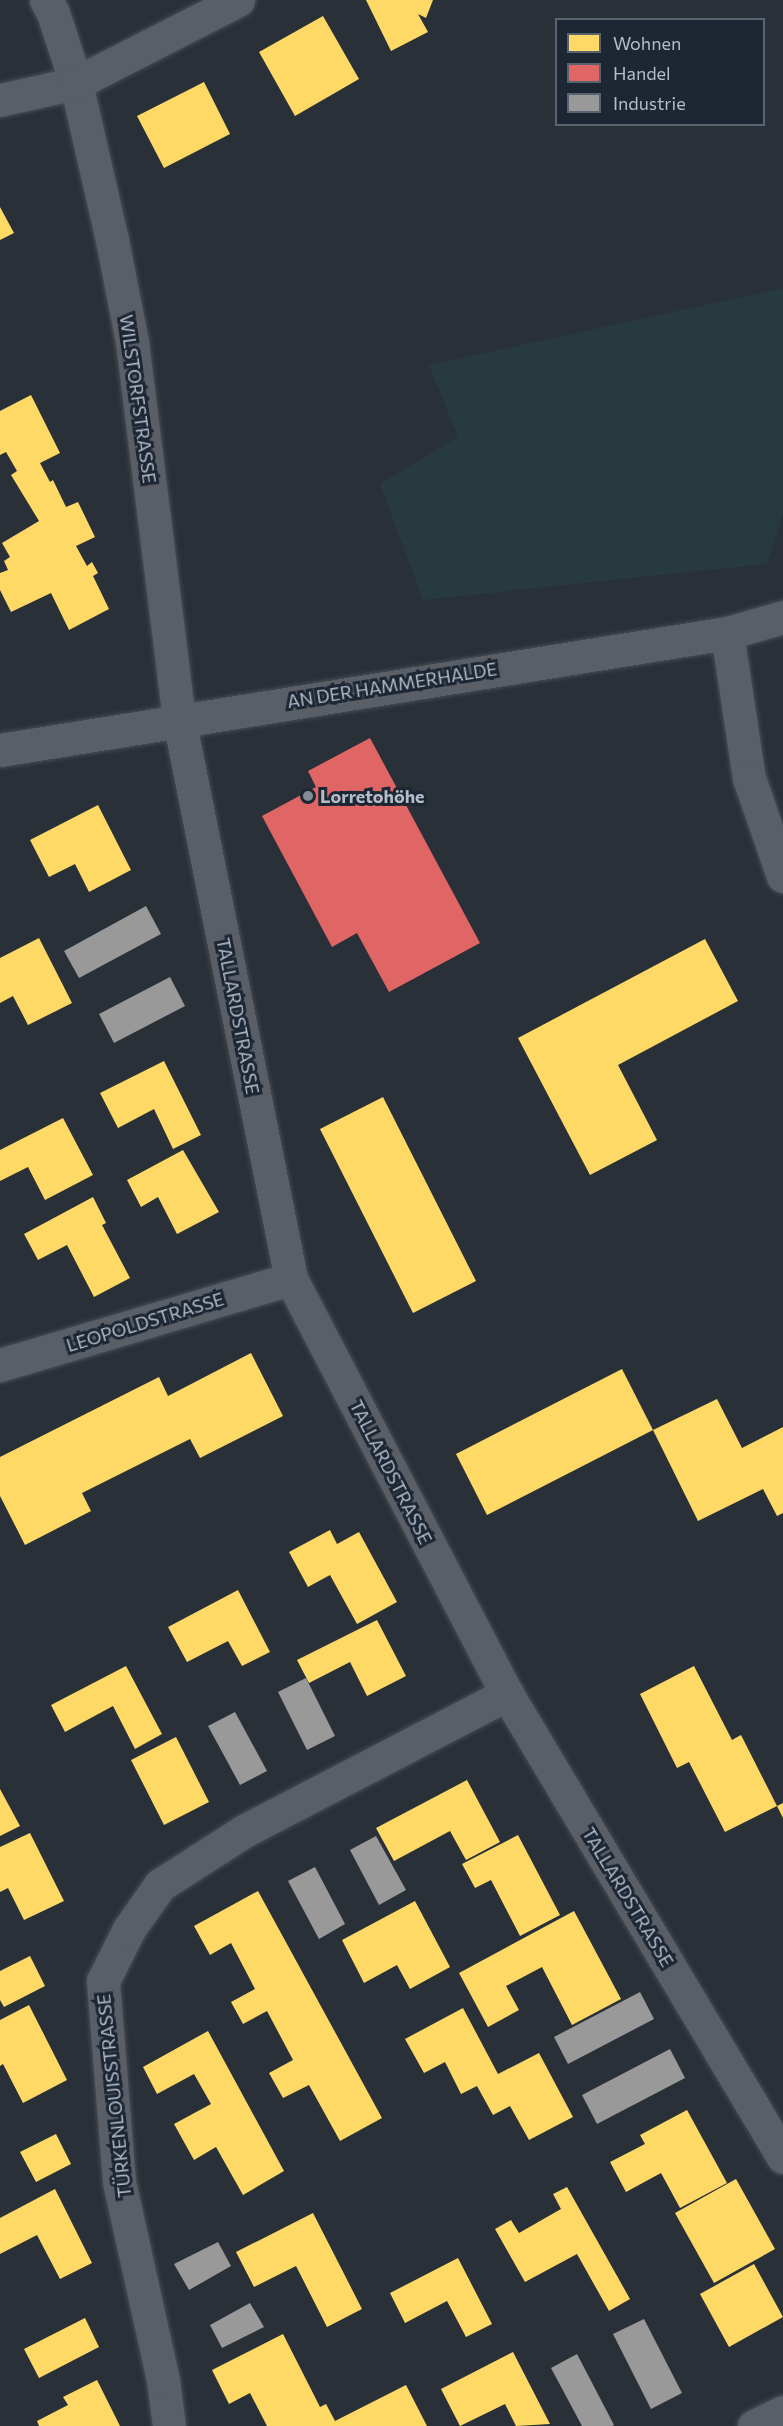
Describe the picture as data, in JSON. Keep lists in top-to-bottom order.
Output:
{
  "streets": {
    "street": [
      "WILSTORFSTRASSE",
      "AN DER HAMMERHALDE",
      "TALLARDSTRASSE",
      "LEOPOLDSTRASSE",
      "TÜRKENLOUISSTRASSE"
    ]
  },
  "crossings": [
    ["WILSTORFSTRASSE", "AN DER HAMMERHALDE"],
    ["WILSTORFSTRASSE", "TALLARDSTRASSE"],
    ["AN DER HAMMERHALDE", "TALLARDSTRASSE"],
    ["TALLARDSTRASSE", "LEOPOLDSTRASSE"],
    ["TALLARDSTRASSE", "TÜRKENLOUISSTRASSE"]
  ],
  "places": ["Lorretohöhe"],
  "legend": ["Wohnen", "Handel", "Industrie"]
}
